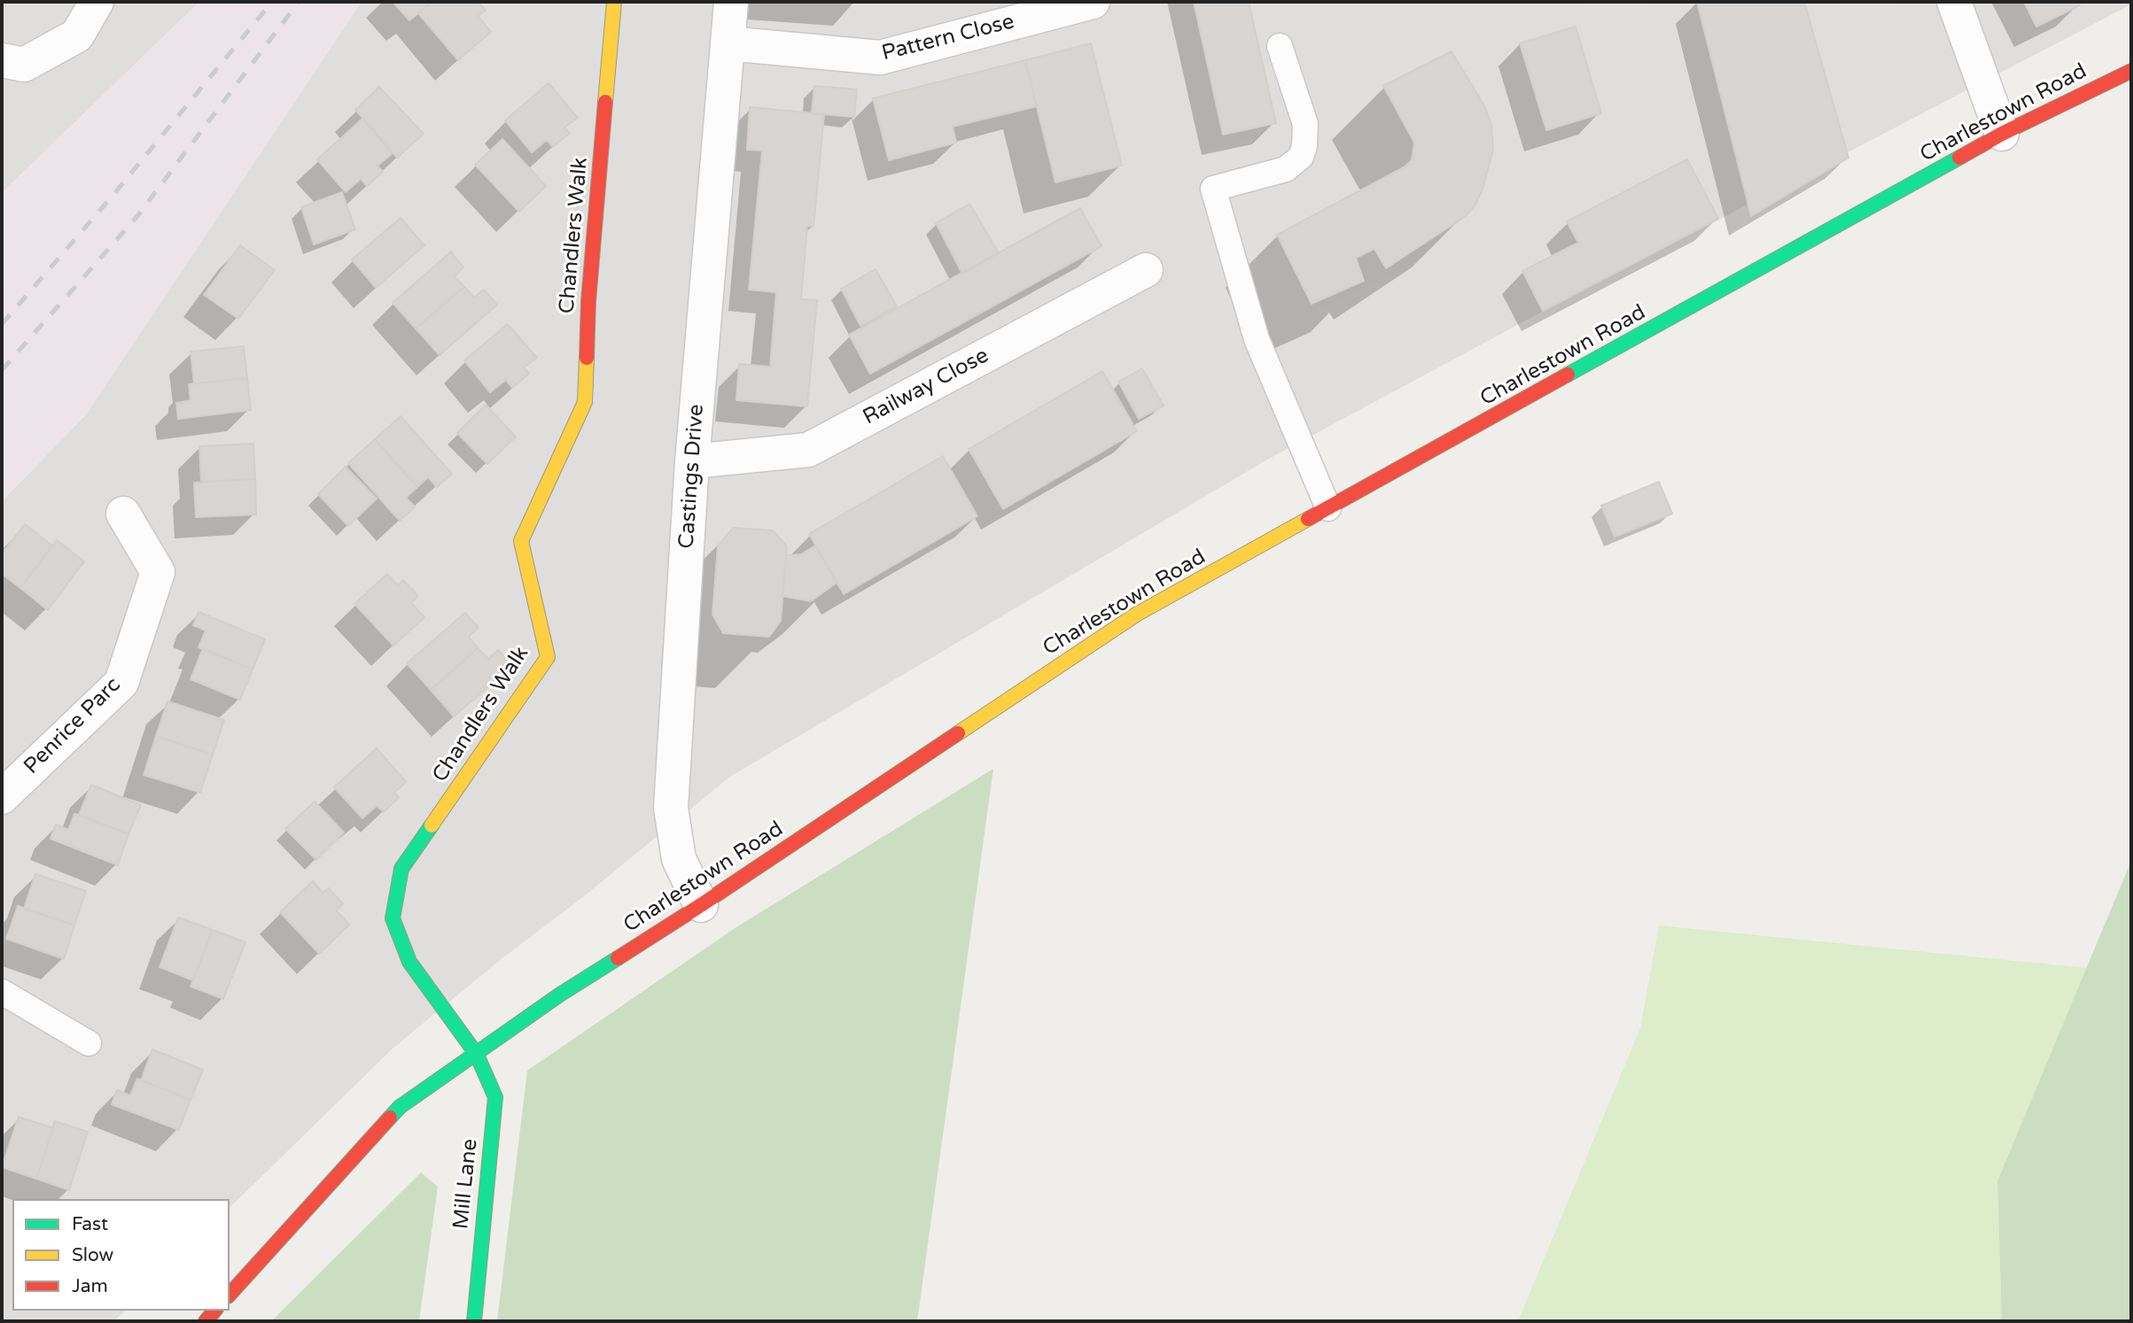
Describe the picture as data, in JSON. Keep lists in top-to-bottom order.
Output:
{
  "streets": {
    "street": [
      "Pattern Close",
      "Charlestown Road",
      "Chandlers Walk",
      "Railway Close",
      "Castings Drive",
      "Penrice Parc",
      "Mill Lane"
    ]
  },
  "crossings": [
    ["Pattern Close", "Castings Drive"],
    ["Charlestown Road", "Chandlers Walk"],
    ["Charlestown Road", "Castings Drive"],
    ["Charlestown Road", "Mill Lane"],
    ["Chandlers Walk", "Mill Lane"],
    ["Railway Close", "Castings Drive"]
  ],
  "legend": ["Fast", "Slow", "Jam"]
}
